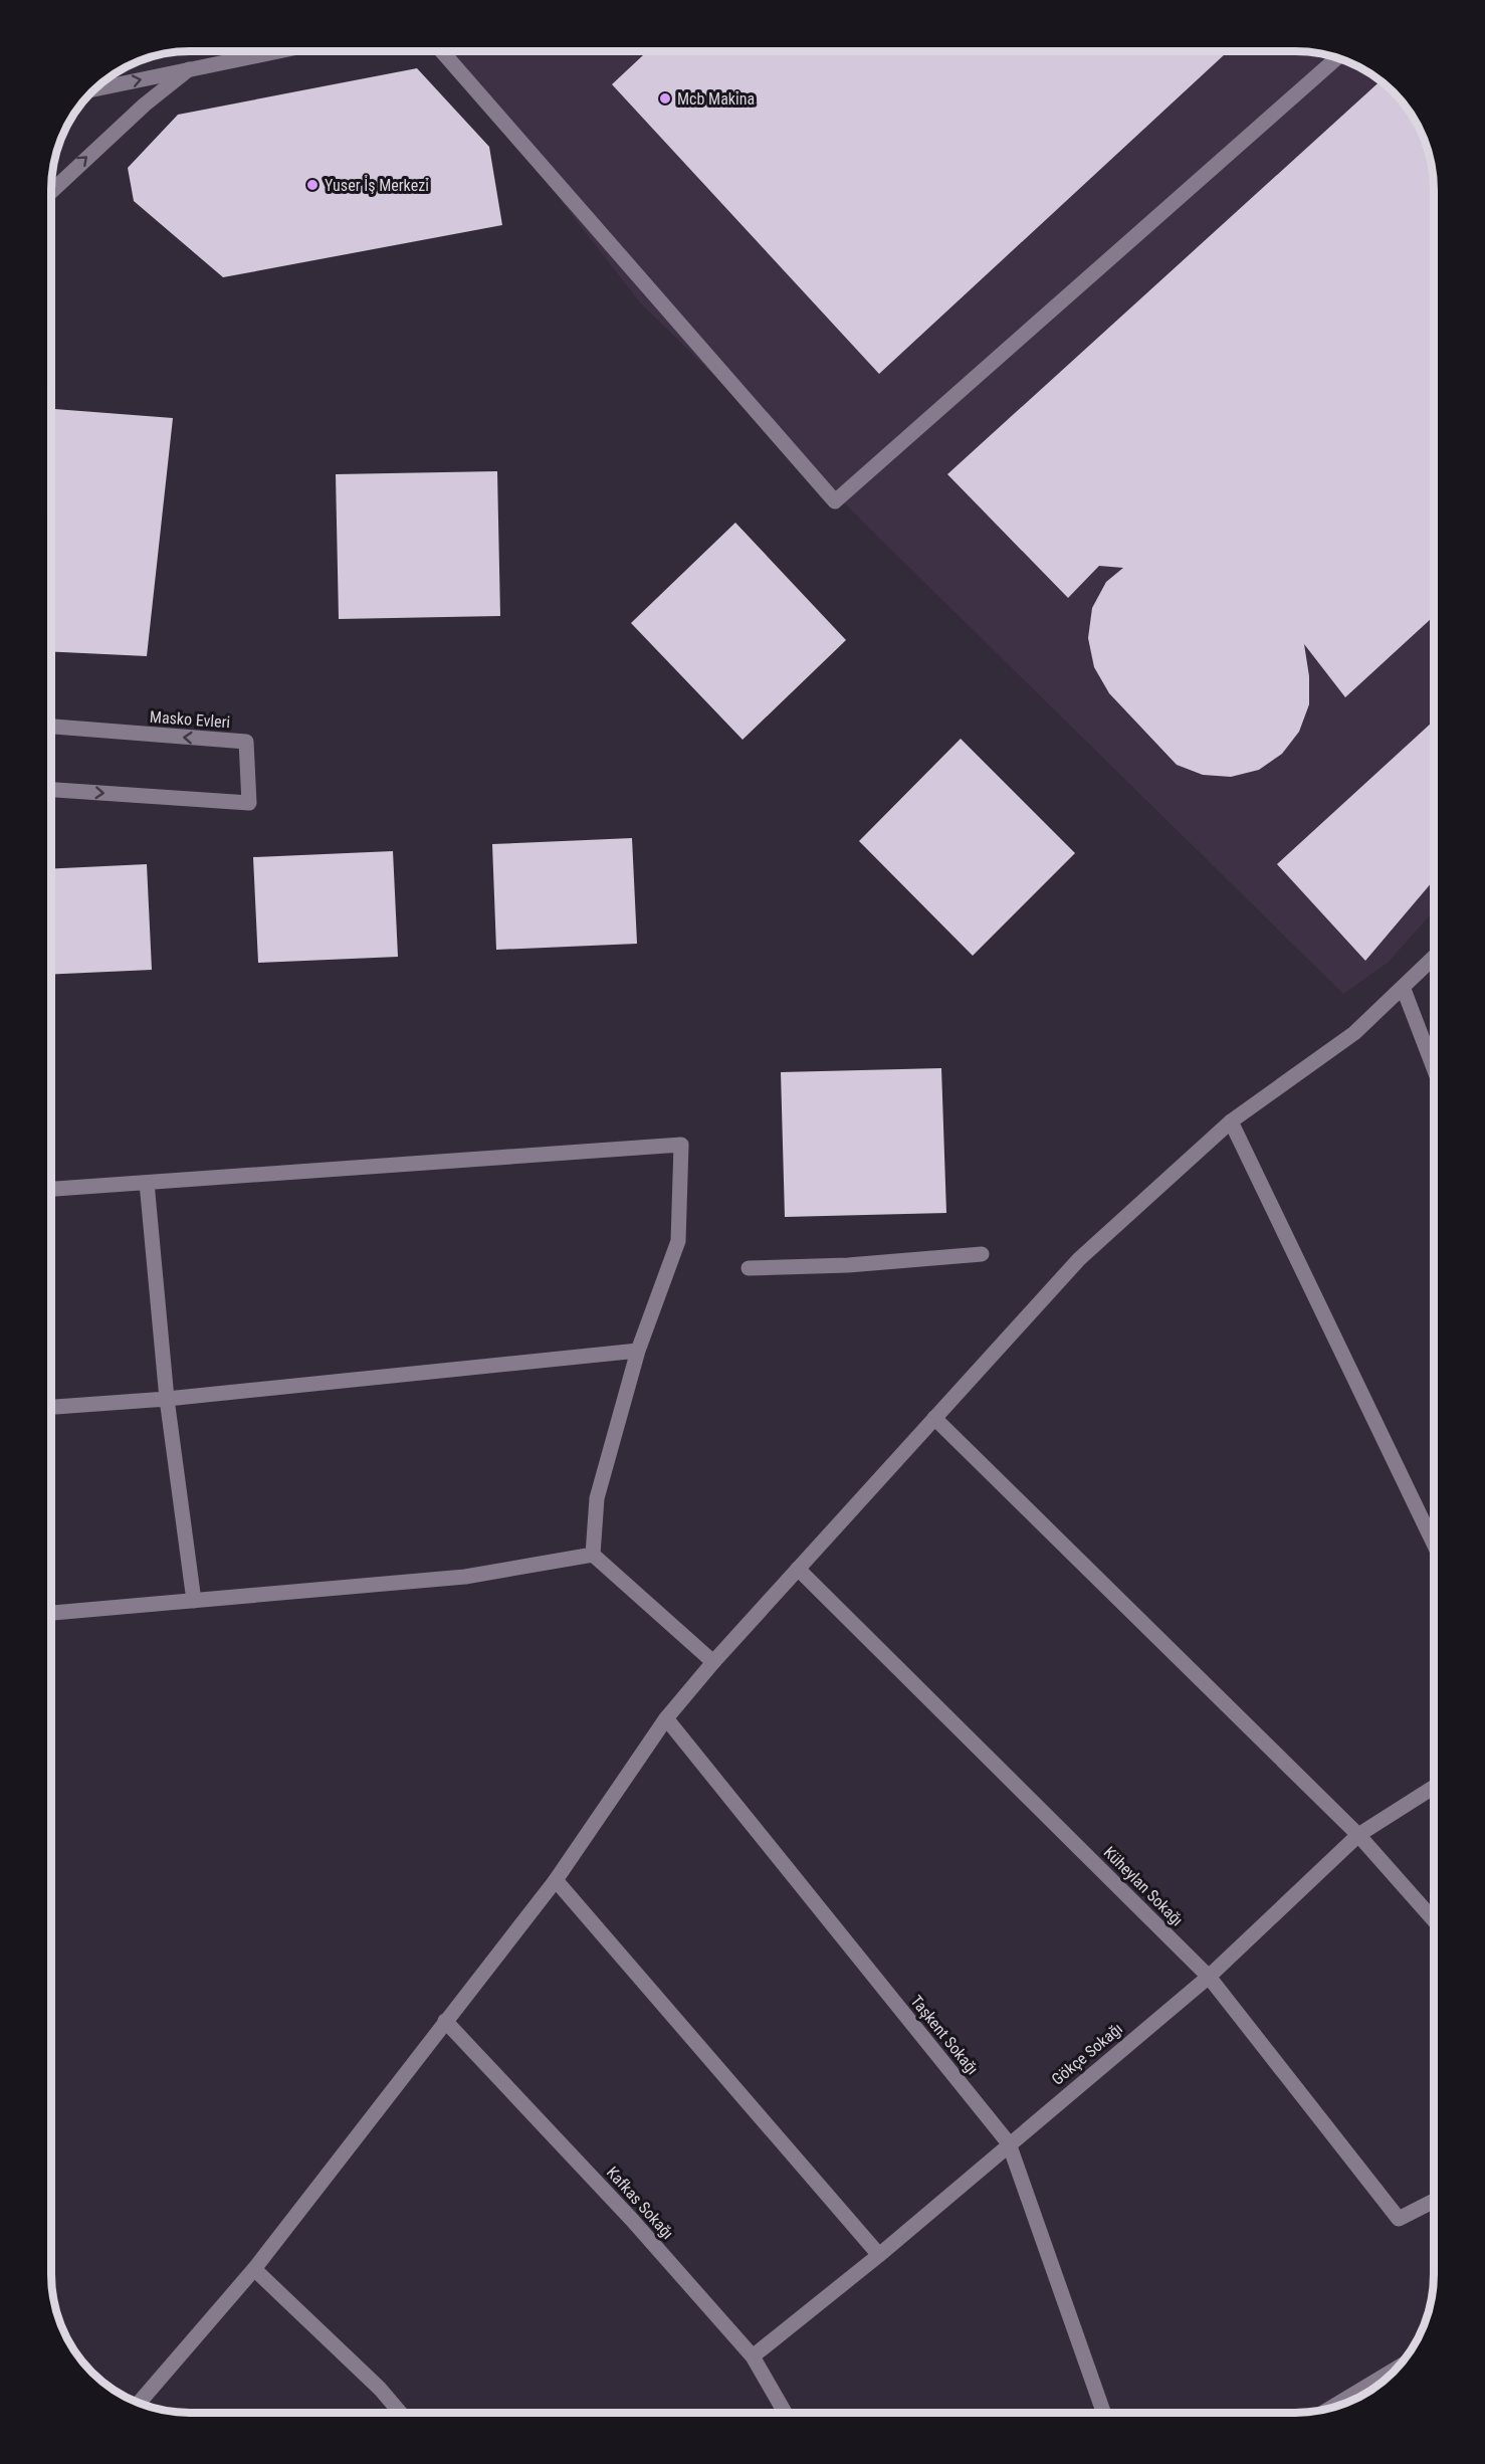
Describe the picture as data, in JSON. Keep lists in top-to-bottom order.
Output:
{
  "streets": {
    "street": [
      "Masko Evleri",
      "Küheylan Sokağı",
      "Taşkent Sokağı",
      "Gökçe Sokağı",
      "Kafkas Sokağı"
    ]
  },
  "crossings": [
    ["Küheylan Sokağı", "Gökçe Sokağı"],
    ["Taşkent Sokağı", "Gökçe Sokağı"],
    ["Gökçe Sokağı", "Kafkas Sokağı"]
  ],
  "places": ["Mcb Makina", "Yuser İş Merkezi"]
}
